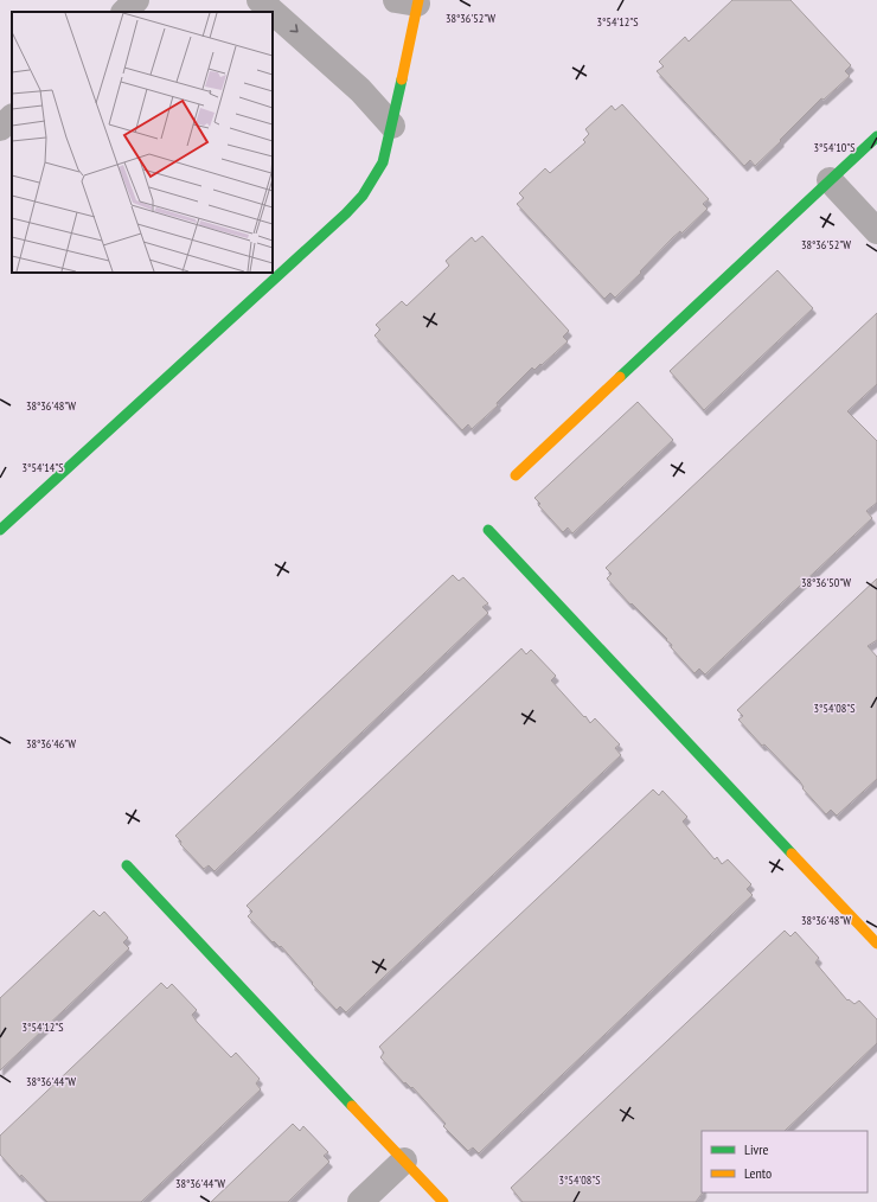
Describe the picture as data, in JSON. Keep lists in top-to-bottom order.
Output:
{
  "legend": ["Livre", "Lento"],
  "coordinates": [
    "38°36'52\"W",
    "3°54'12\"S",
    "3°54'10\"S",
    "38°36'48\"W",
    "3°54'14\"S",
    "38°36'50\"W",
    "3°54'08\"S",
    "38°36'46\"W",
    "38°36'44\"W"
  ]
}
